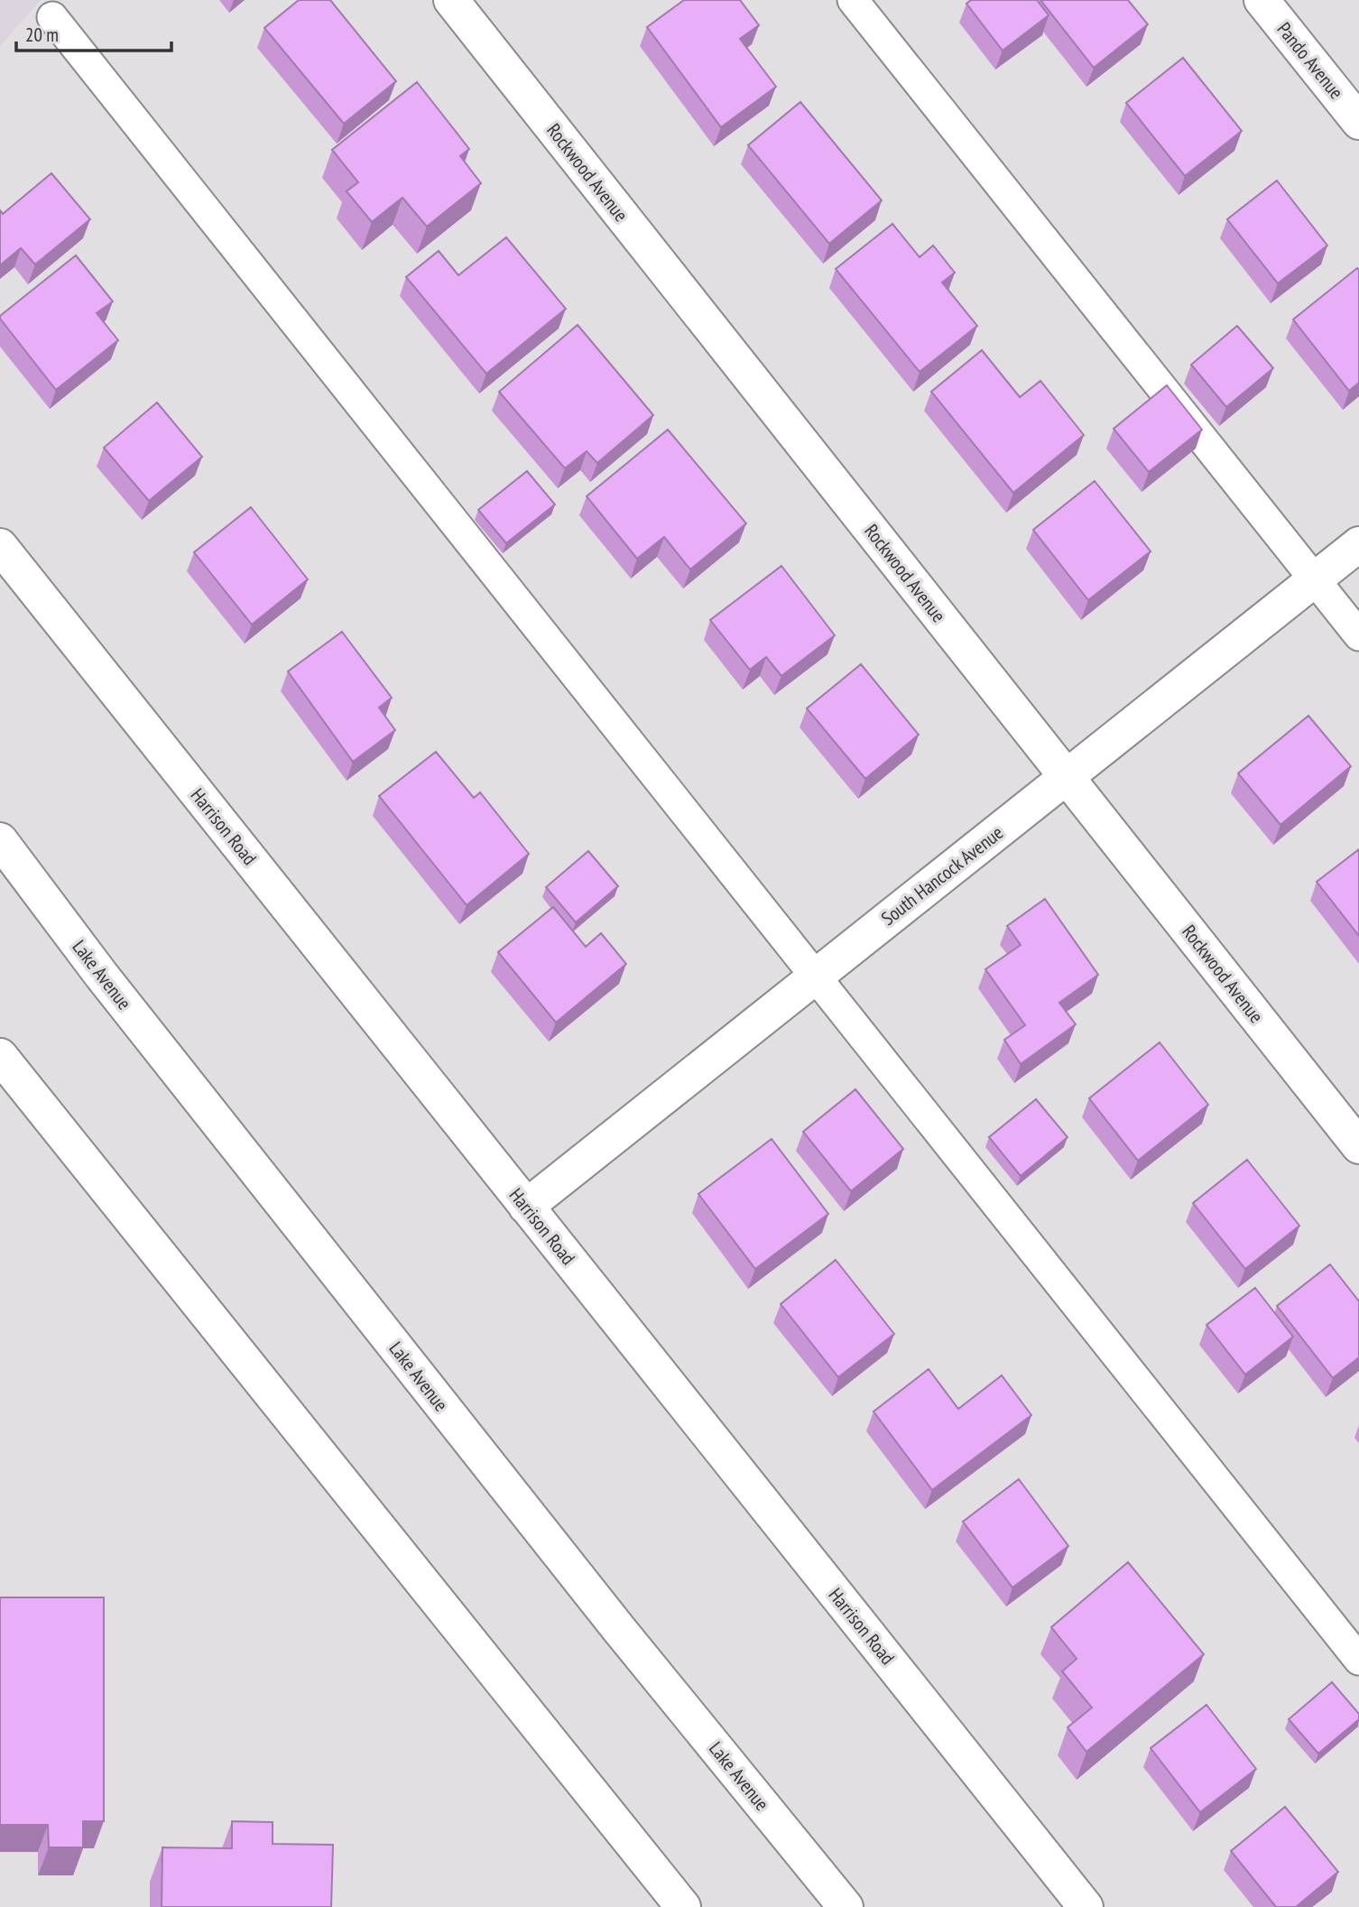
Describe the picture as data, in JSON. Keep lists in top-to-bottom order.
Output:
{
  "streets": {
    "street": [
      "Pando Avenue",
      "Rockwood Avenue",
      "Harrison Road",
      "South Hancock Avenue",
      "Lake Avenue"
    ]
  },
  "crossings": [
    ["Rockwood Avenue", "South Hancock Avenue"],
    ["Harrison Road", "South Hancock Avenue"]
  ],
  "scale_bar": "20 m"
}
